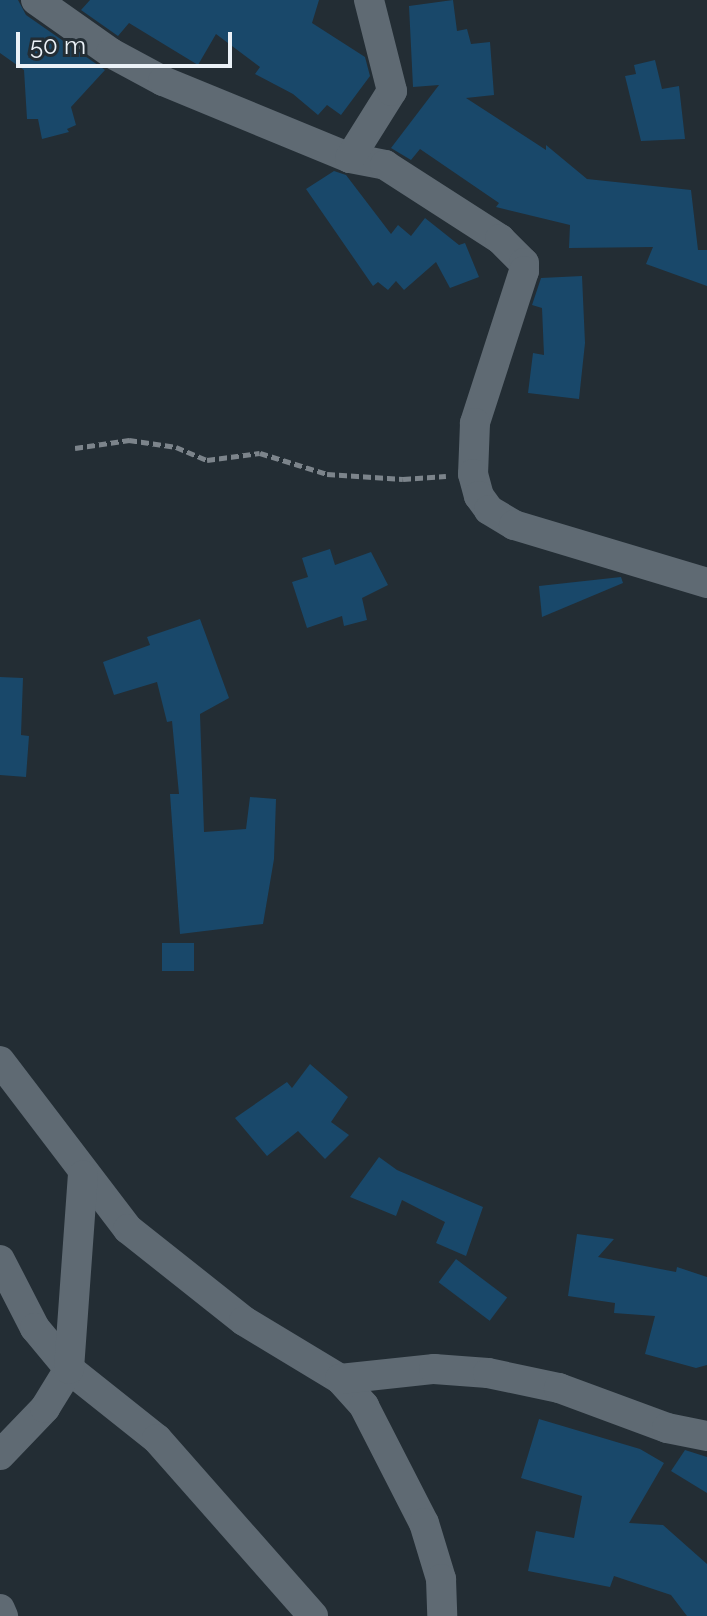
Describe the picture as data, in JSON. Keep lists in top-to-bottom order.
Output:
{
  "scale_bar": "50 m"
}
